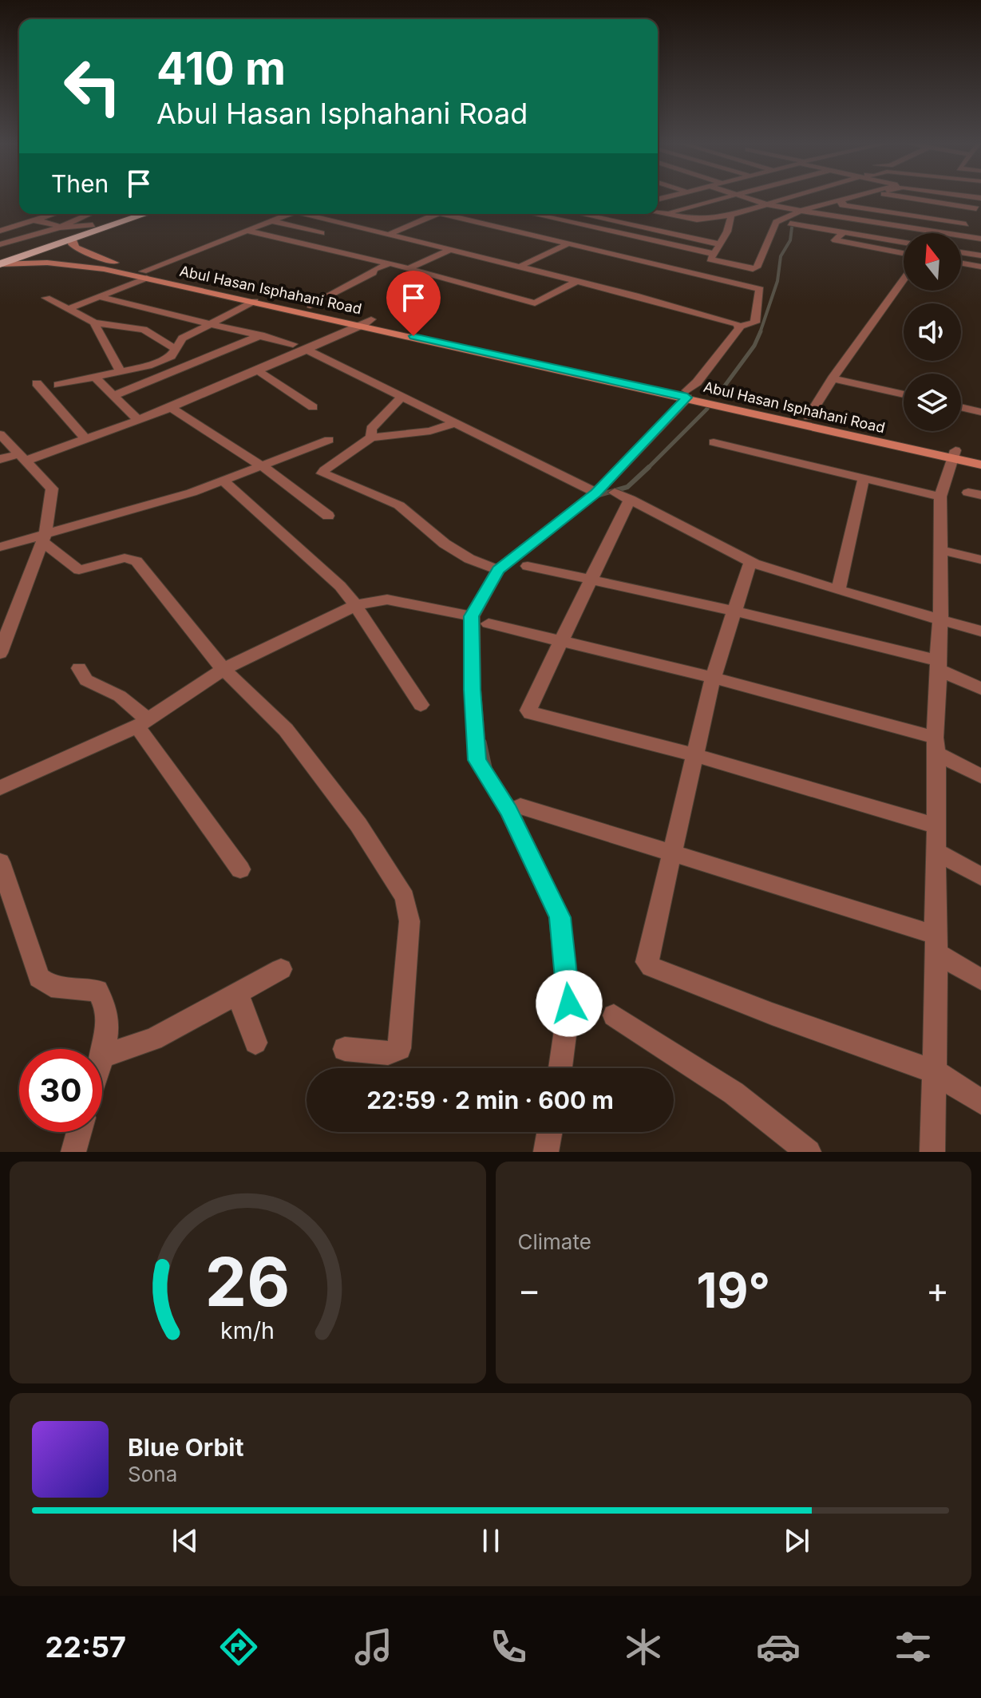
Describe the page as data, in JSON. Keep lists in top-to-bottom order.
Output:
{
  "streets": {
    "main road": ["Abul Hasan Isphahani Road"]
  },
  "north": "top",
  "page": {
    "turn": ["410 m", "Abul Hasan Isphahani Road"],
    "then": "Then",
    "limit": "30",
    "trip": "22:59 · 2 min · 600 m",
    "tile": "Climate",
    "heat": ["−", "19°", "+"],
    "song": ["Blue Orbit", "Sona"],
    "tabs": "22:57",
    "gauge": ["26", "km/h"]
  }
}
